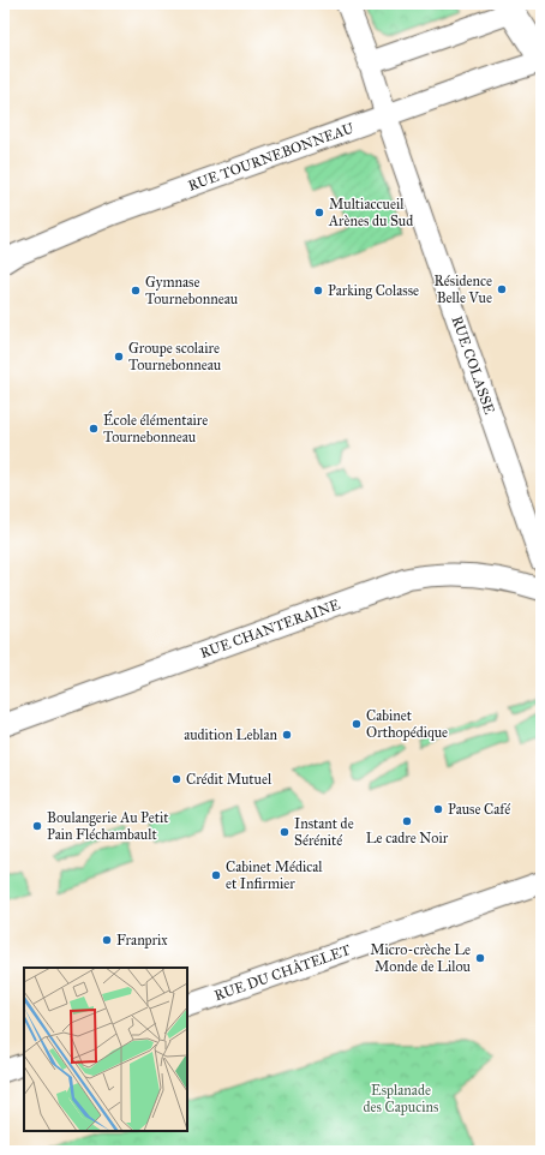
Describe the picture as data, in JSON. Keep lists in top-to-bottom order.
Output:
{
  "streets": {
    "street": [
      "RUE TOURNEBONNEAU",
      "RUE COLASSE",
      "RUE CHANTERAINE",
      "RUE DU CHÂTELET"
    ]
  },
  "crossings": [
    ["RUE TOURNEBONNEAU", "RUE COLASSE"]
  ],
  "parks": ["Esplanade des Capucins"],
  "places": [
    "Multiaccueil Arènes du Sud",
    "Résidence Belle Vue",
    "Gymnase Tournebonneau",
    "Parking Colasse",
    "Groupe scolaire Tournebonneau",
    "École élémentaire Tournebonneau",
    "Cabinet Orthopédique",
    "audition Leblan",
    "Crédit Mutuel",
    "Pause Café",
    "Le cadre Noir",
    "Boulangerie Au Petit Pain Fléchambault",
    "Instant de Sérénité",
    "Cabinet Médical et Infirmier",
    "Franprix",
    "Micro-crèche Le Monde de Lilou"
  ]
}
